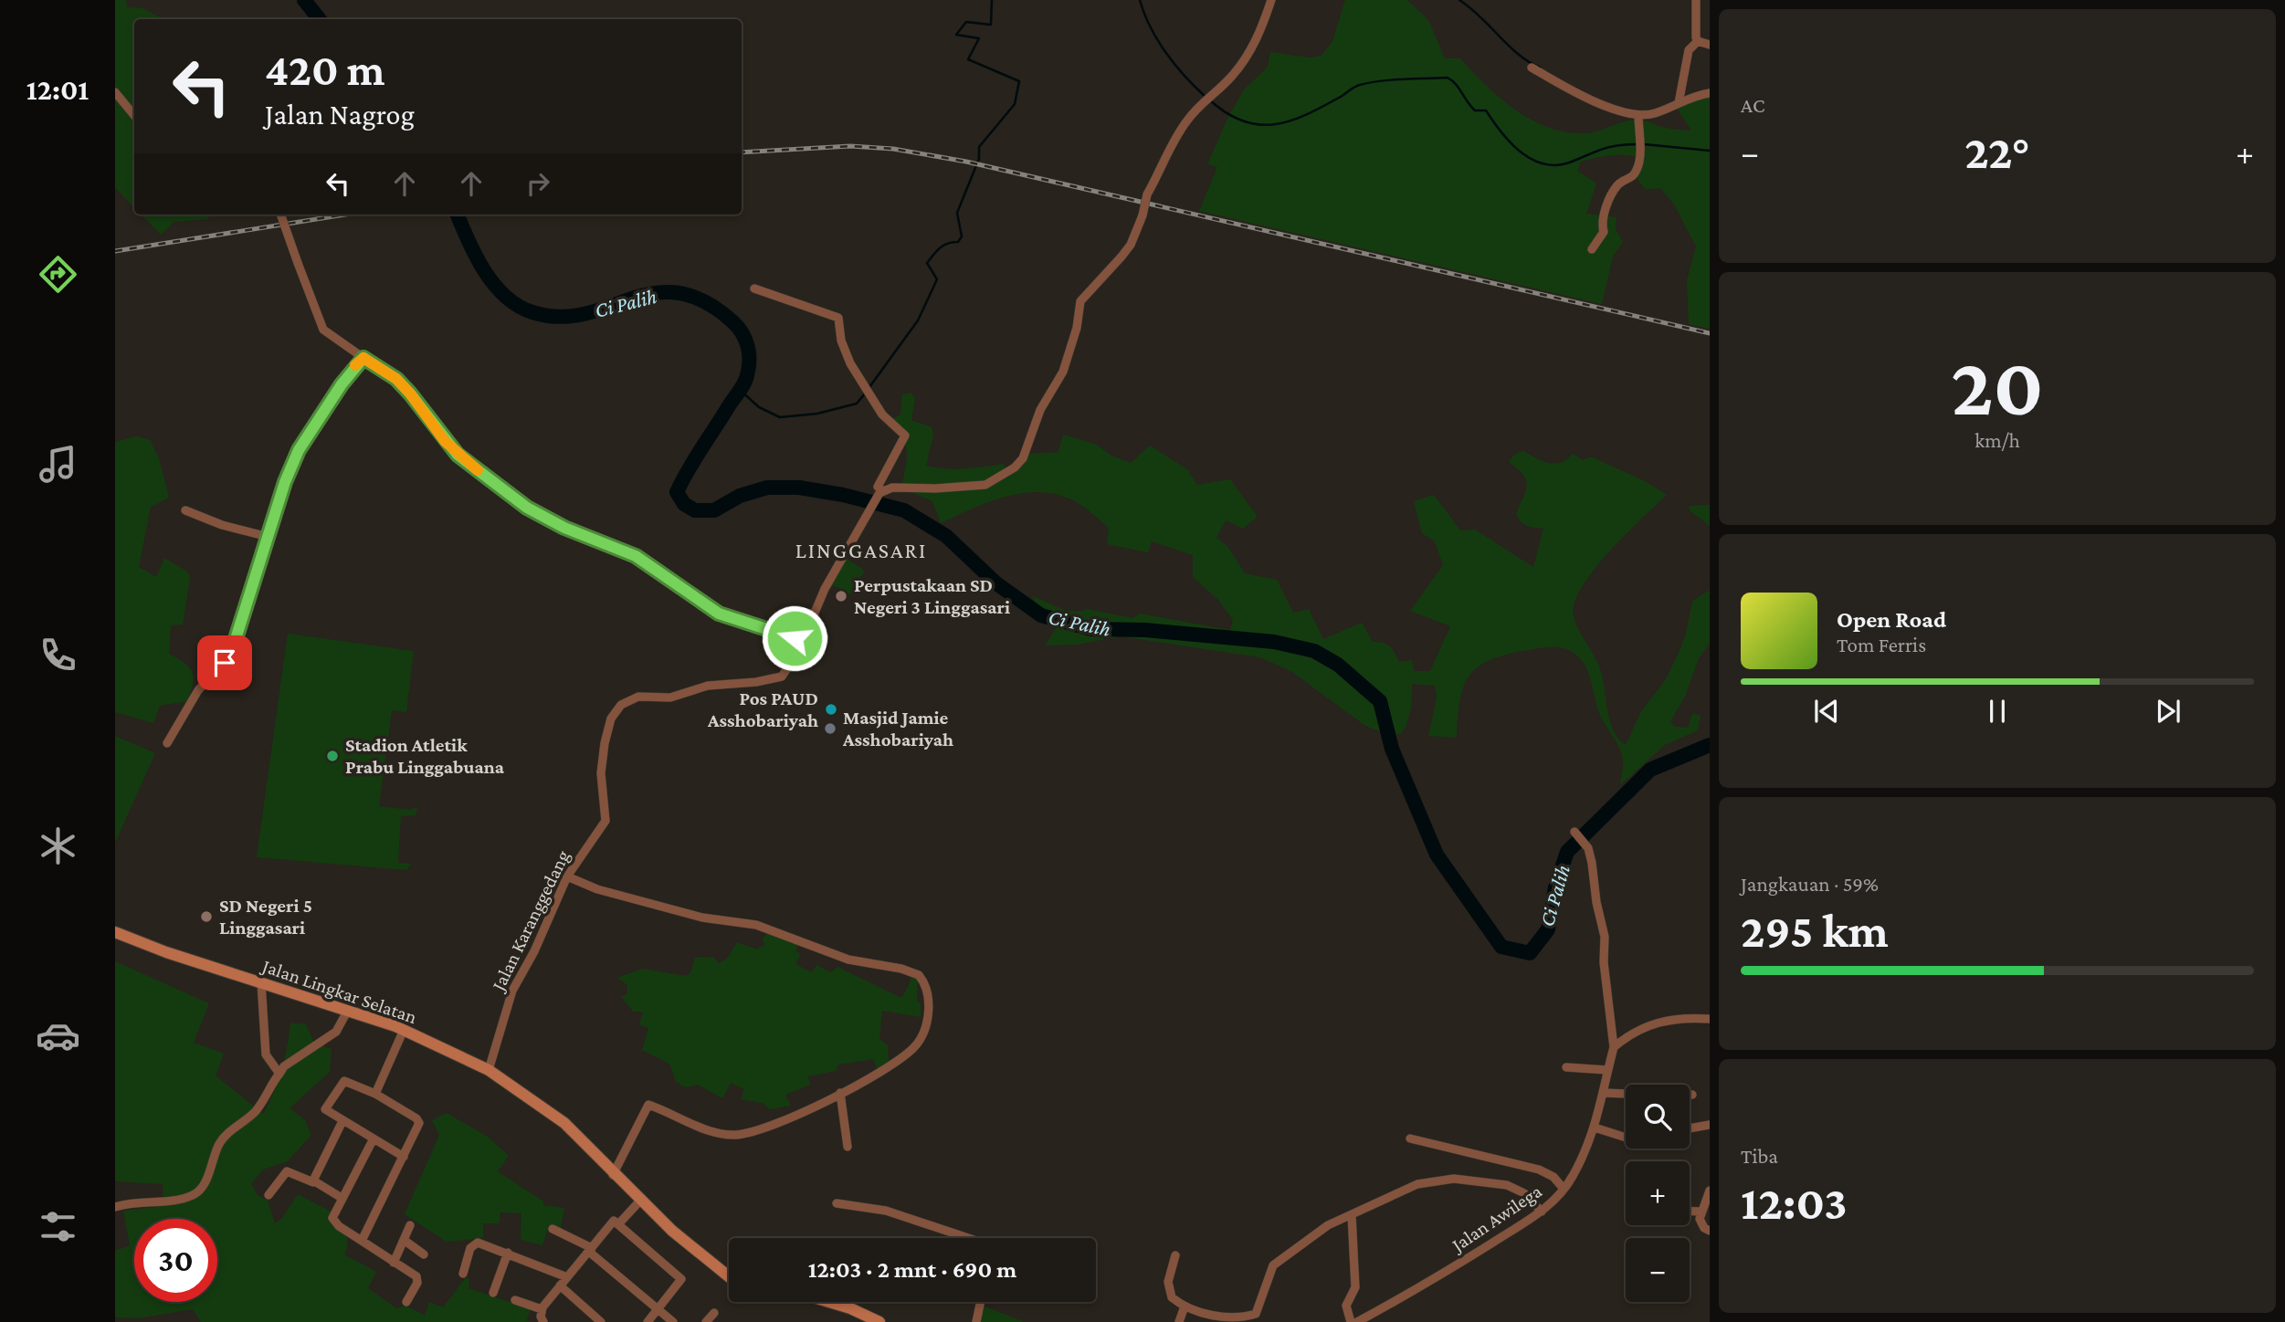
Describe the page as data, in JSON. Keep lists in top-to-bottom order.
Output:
{
  "streets": {
    "street": ["Jalan Karanggedang", "Jalan Lingkar Selatan", "Jalan Awilega"]
  },
  "crossings": [
    ["Jalan Karanggedang", "Jalan Lingkar Selatan"]
  ],
  "districts": ["LINGGASARI"],
  "water": ["Ci Palih"],
  "places": [
    "Perpustakaan SD Negeri 3 Linggasari",
    "Pos PAUD Asshobariyah",
    "Masjid Jamie Asshobariyah",
    "Stadion Atletik Prabu Linggabuana",
    "SD Negeri 5 Linggasari"
  ],
  "page": {
    "tabs": "12:01",
    "tile": [
      "AC",
      ["20", "km/h"],
      ["Jangkauan · 59%", "295 km"],
      ["Tiba", "12:03"]
    ],
    "turn": ["420 m", "Jalan Nagrog"],
    "heat": ["−", "22°", "+"],
    "song": ["Open Road", "Tom Ferris"],
    "map_buttons": ["+", "−"],
    "limit": "30",
    "trip": "12:03 · 2 mnt · 690 m"
  }
}
